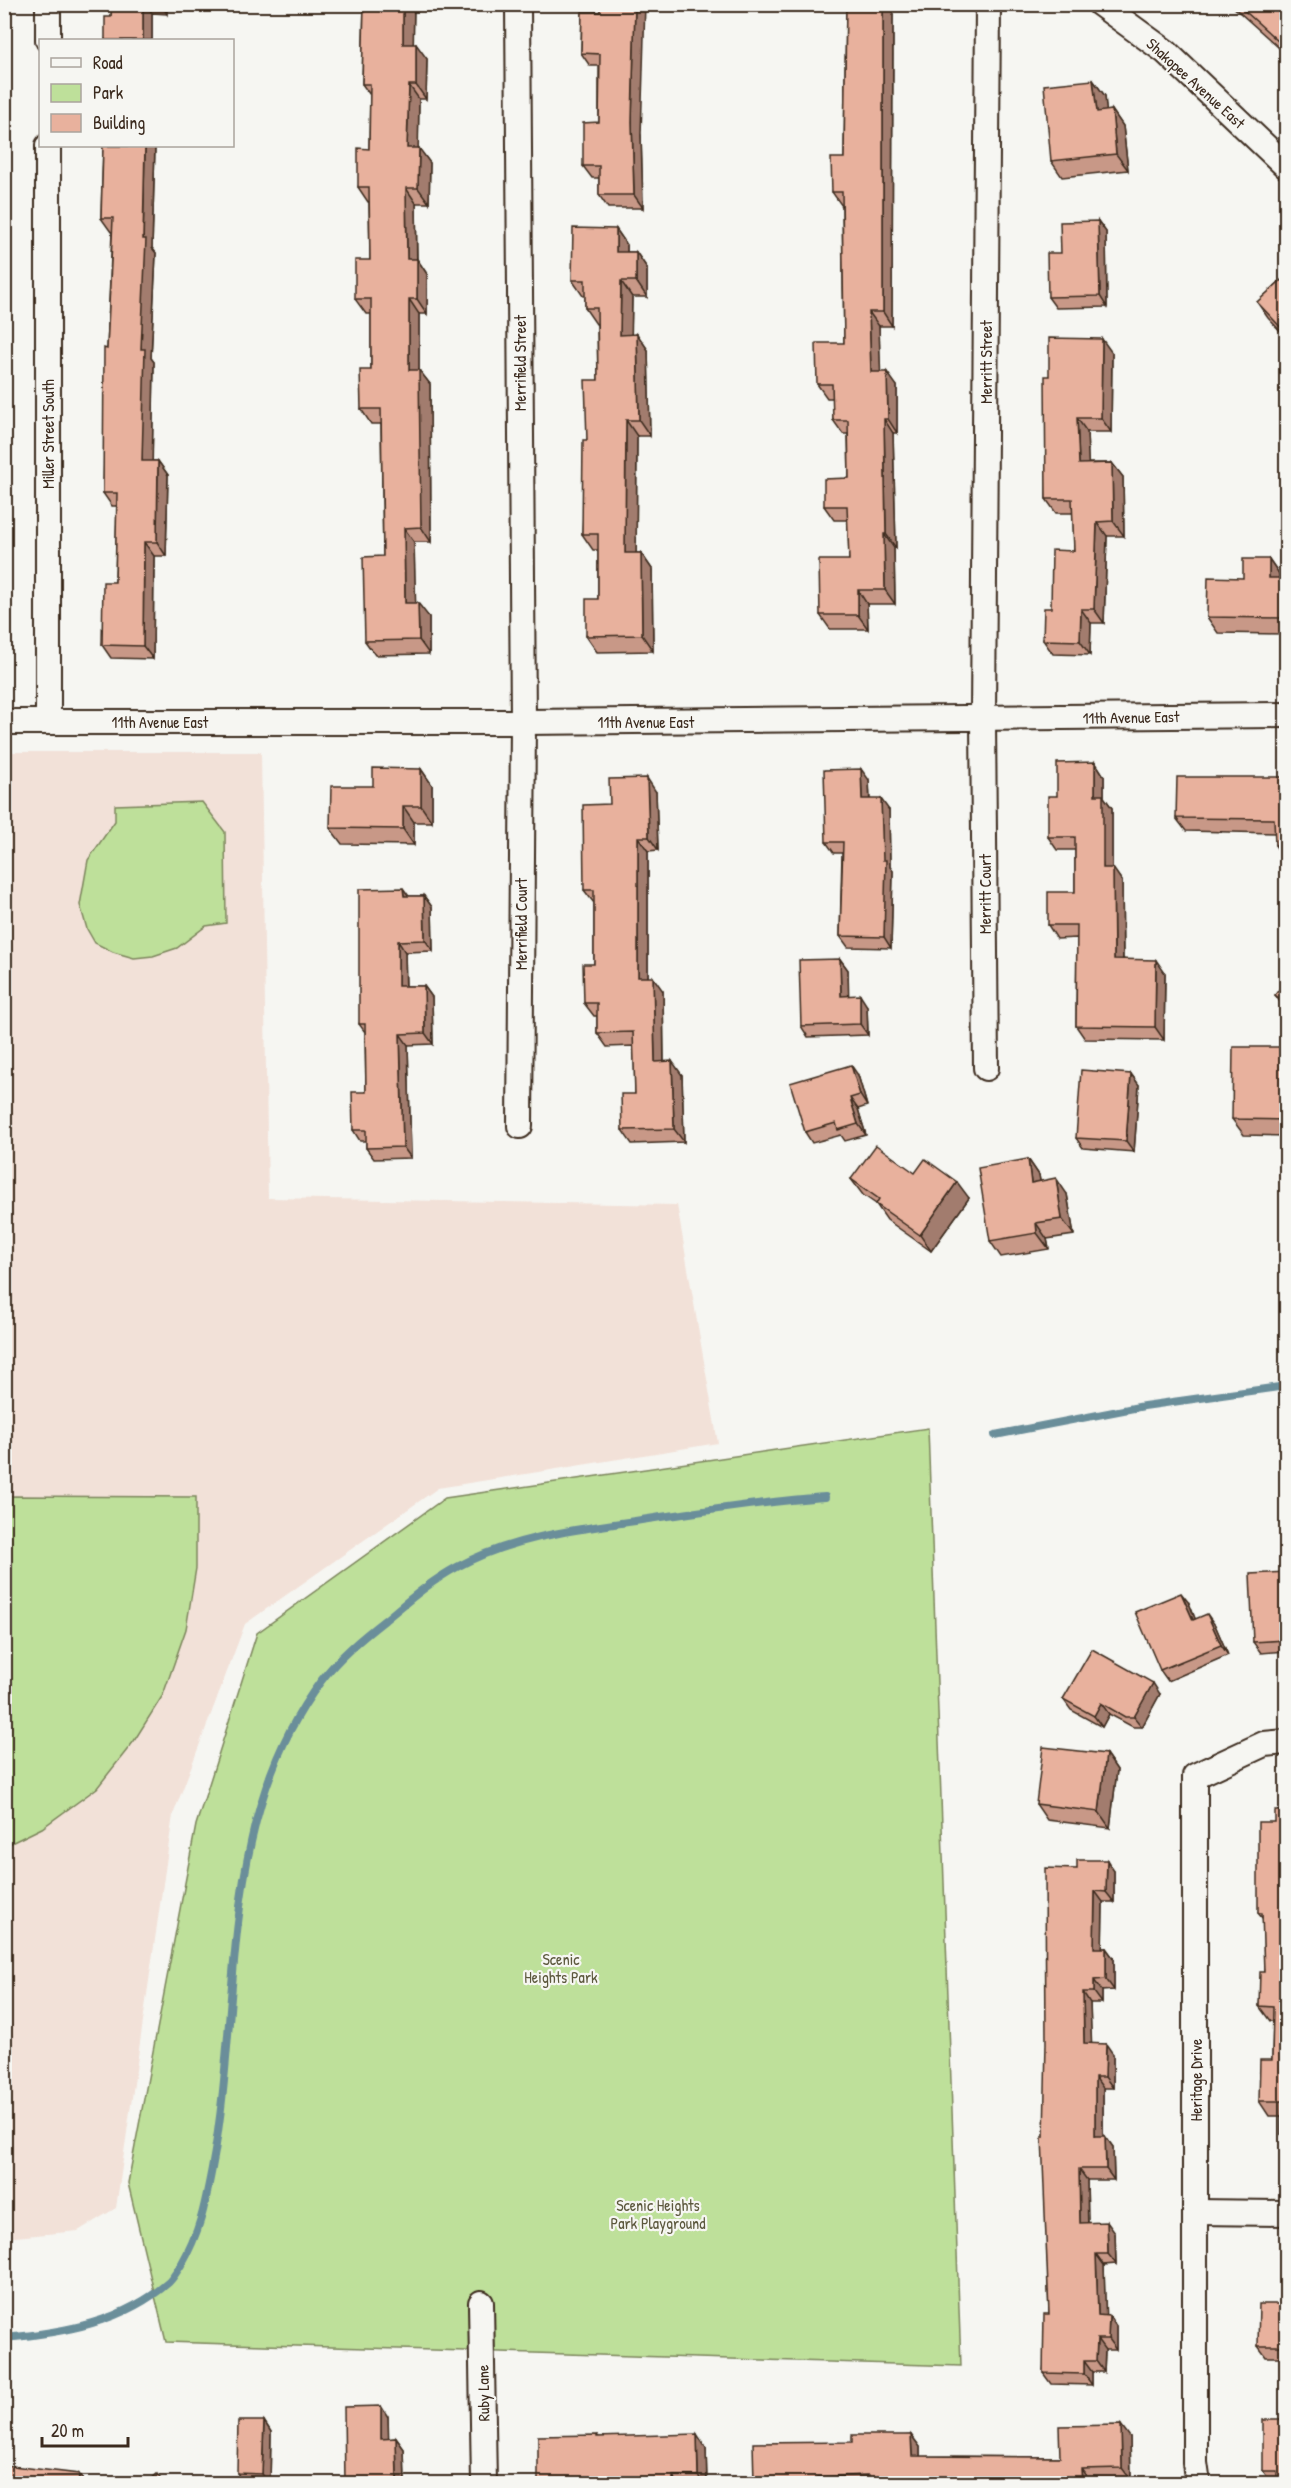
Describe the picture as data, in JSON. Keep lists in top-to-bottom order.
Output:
{
  "streets": {
    "street": [
      "Shakopee Avenue East",
      "Merritt Street",
      "Merrifield Street",
      "Miller Street South",
      "11th Avenue East",
      "Merritt Court",
      "Merrifield Court",
      "Heritage Drive",
      "Ruby Lane"
    ]
  },
  "crossings": [
    ["Merritt Street", "11th Avenue East"],
    ["Merritt Street", "Merritt Court"],
    ["Merrifield Street", "11th Avenue East"],
    ["Merrifield Street", "Merrifield Court"],
    ["Miller Street South", "11th Avenue East"],
    ["11th Avenue East", "Merritt Court"],
    ["11th Avenue East", "Merrifield Court"]
  ],
  "parks": ["Scenic Heights Park", "Scenic Heights Park Playground"],
  "legend": ["Road", "Park", "Building"],
  "scale_bar": "20 m"
}
